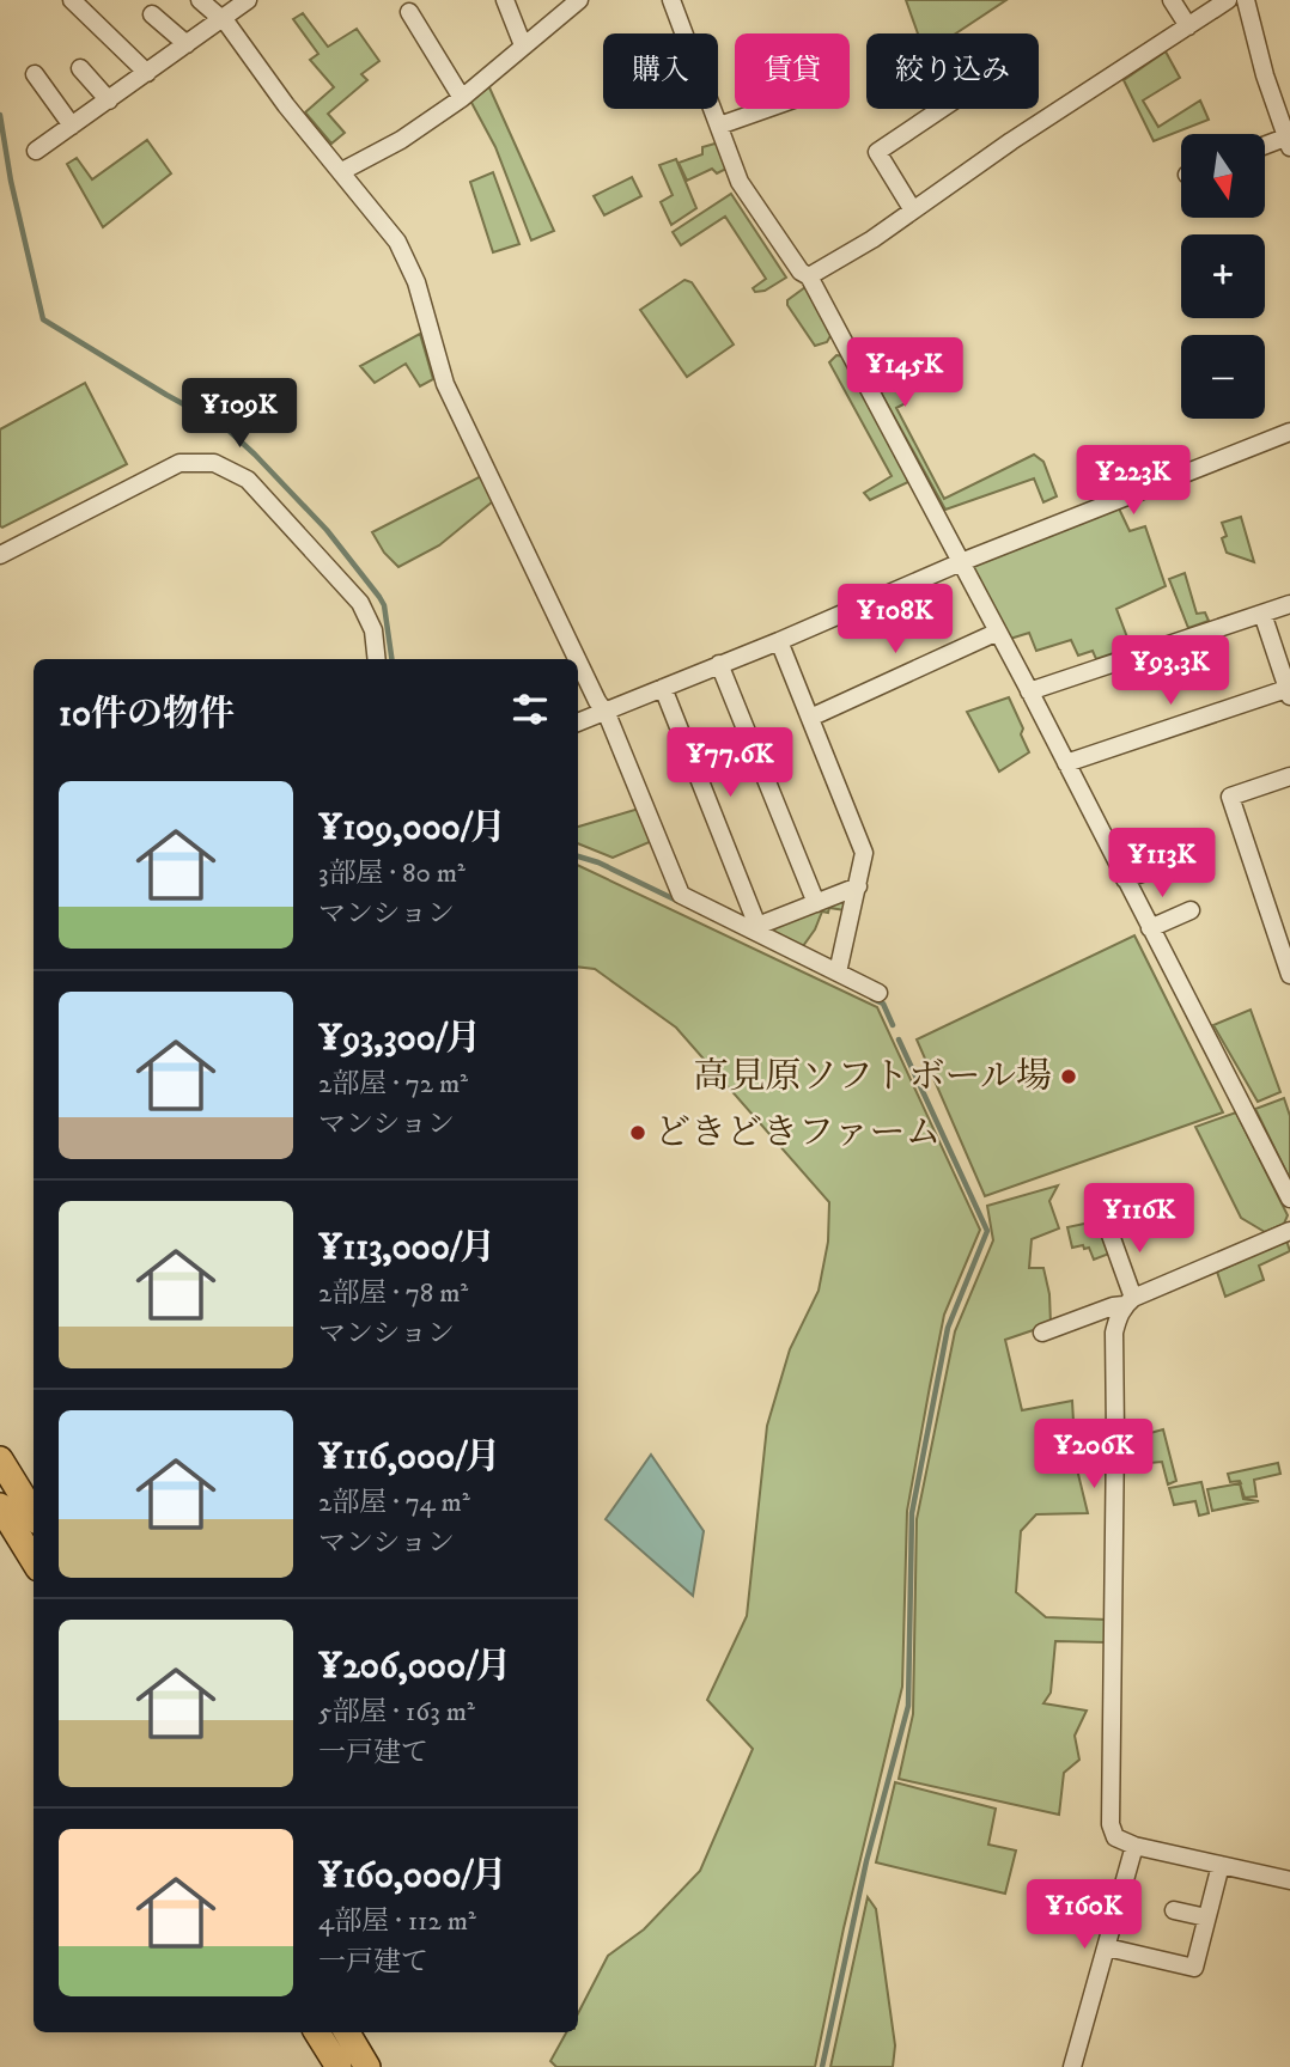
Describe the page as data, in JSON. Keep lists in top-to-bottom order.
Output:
{
  "places": ["高見原ソフトボール場", "どきどきファーム"],
  "north": "bottom",
  "page": {
    "chip": ["購入", "賃貸", "絞り込み"],
    "map_buttons": ["+", "−"],
    "price": [
      "¥145K",
      "¥109K",
      "¥223K",
      "¥108K",
      "¥93.3K",
      "¥77.6K",
      "¥113K",
      "¥116K",
      "¥206K",
      "¥160K"
    ],
    "heading": "10件の物件",
    "list": [
      {
        "name": "¥109,000/月",
        "note": "3部屋 · 80 m² · マンション"
      },
      {
        "name": "¥93,300/月",
        "note": "2部屋 · 72 m² · マンション"
      },
      {
        "name": "¥113,000/月",
        "note": "2部屋 · 78 m² · マンション"
      },
      {
        "name": "¥116,000/月",
        "note": "2部屋 · 74 m² · マンション"
      },
      {
        "name": "¥206,000/月",
        "note": "5部屋 · 163 m² · 一戸建て"
      },
      {
        "name": "¥160,000/月",
        "note": "4部屋 · 112 m² · 一戸建て"
      }
    ]
  }
}
